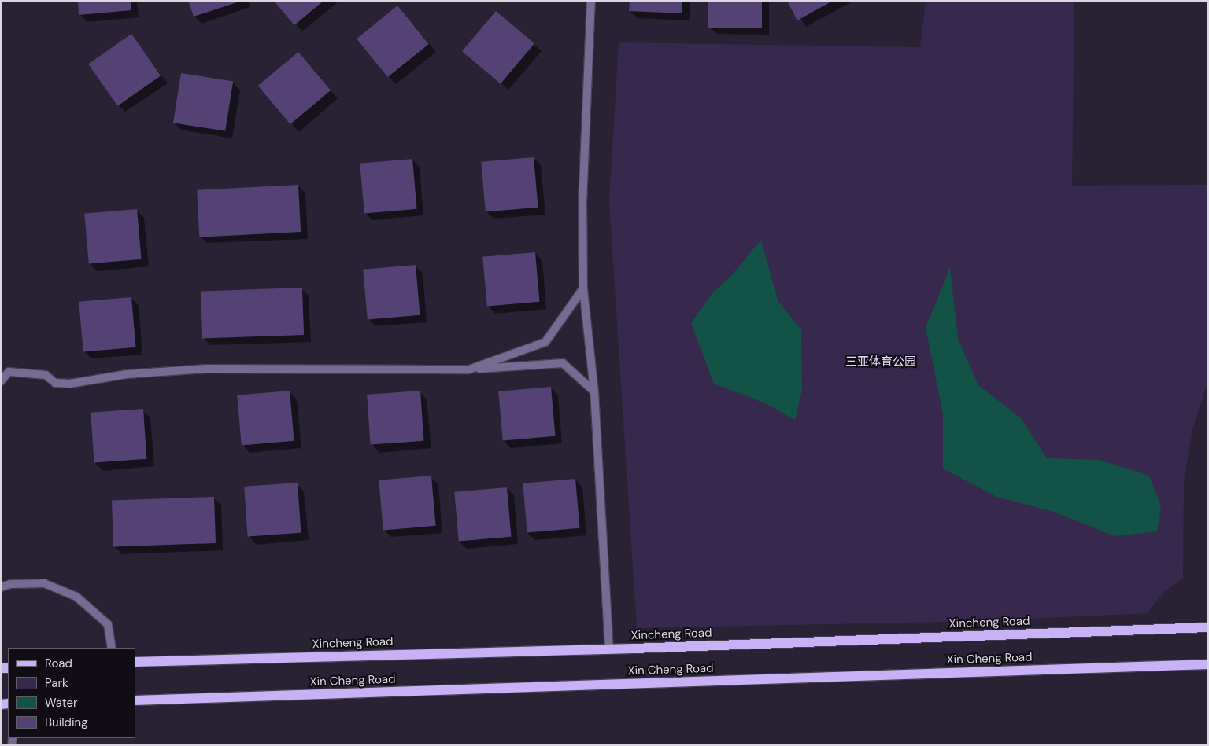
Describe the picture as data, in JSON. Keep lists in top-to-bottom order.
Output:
{
  "streets": {
    "main road": ["Xincheng Road", "Xin Cheng Road"]
  },
  "parks": ["三亚体育公园"],
  "legend": [
    "Road",
    "Park",
    "Water",
    "Building"
  ]
}
